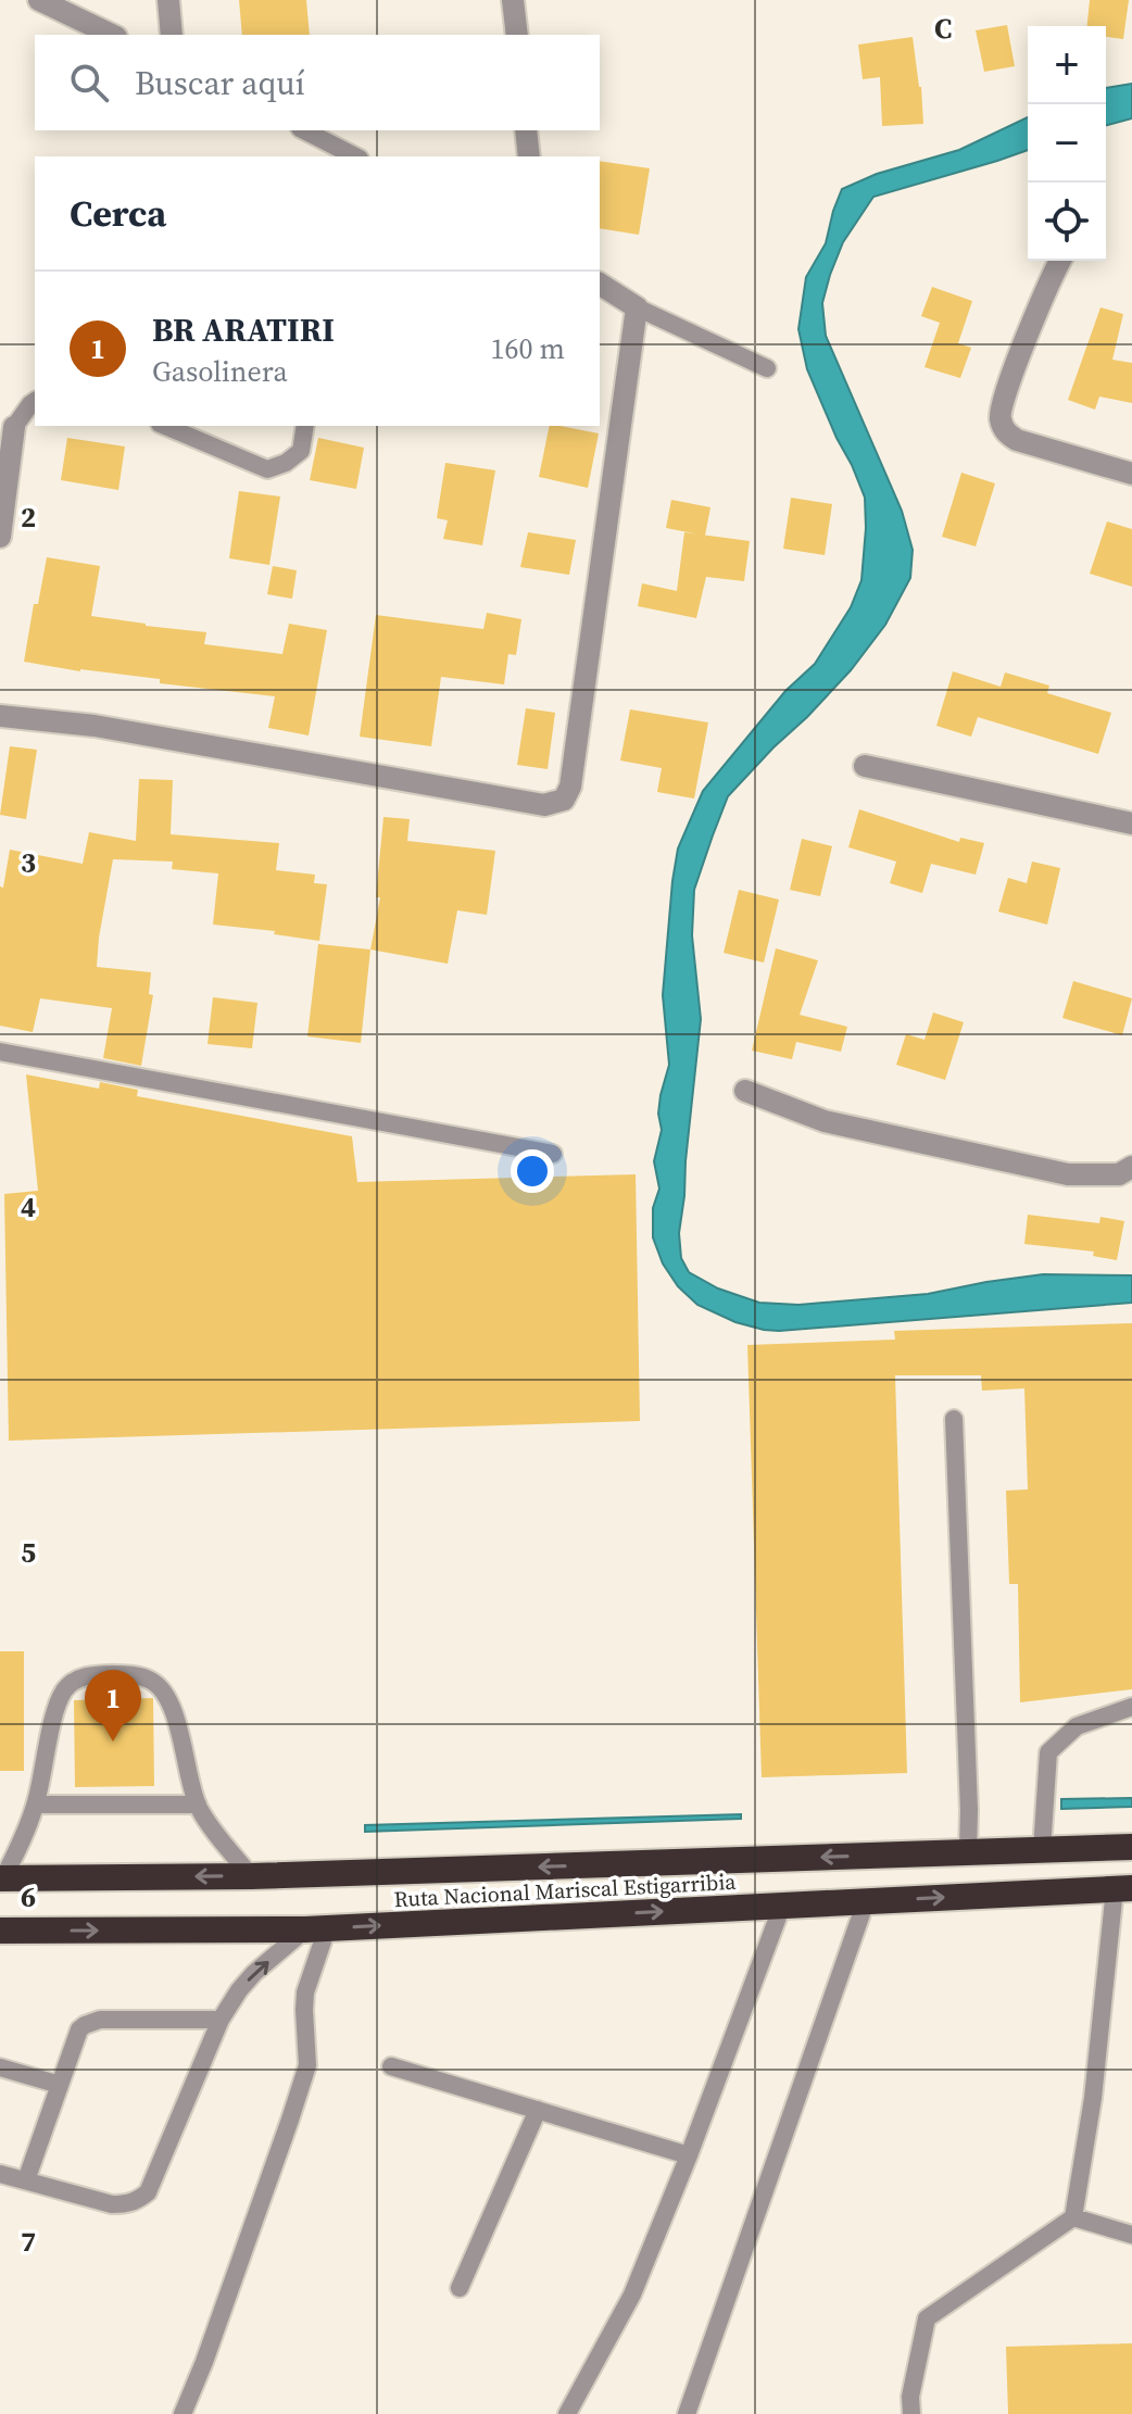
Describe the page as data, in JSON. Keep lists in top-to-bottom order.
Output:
{
  "streets": {
    "highway": ["Ruta Nacional Mariscal Estigarribia"]
  },
  "page": {
    "map_buttons": ["+", "−"],
    "search": "Buscar aquí",
    "heading": "Cerca",
    "list": [
      {
        "mark": "1",
        "name": "BR ARATIRI",
        "note": "Gasolinera",
        "value": "160 m"
      }
    ],
    "pins": "1"
  },
  "grid": {
    "columns": ["C"],
    "rows": [
      "2",
      "3",
      "4",
      "5",
      "6",
      "7"
    ]
  }
}
